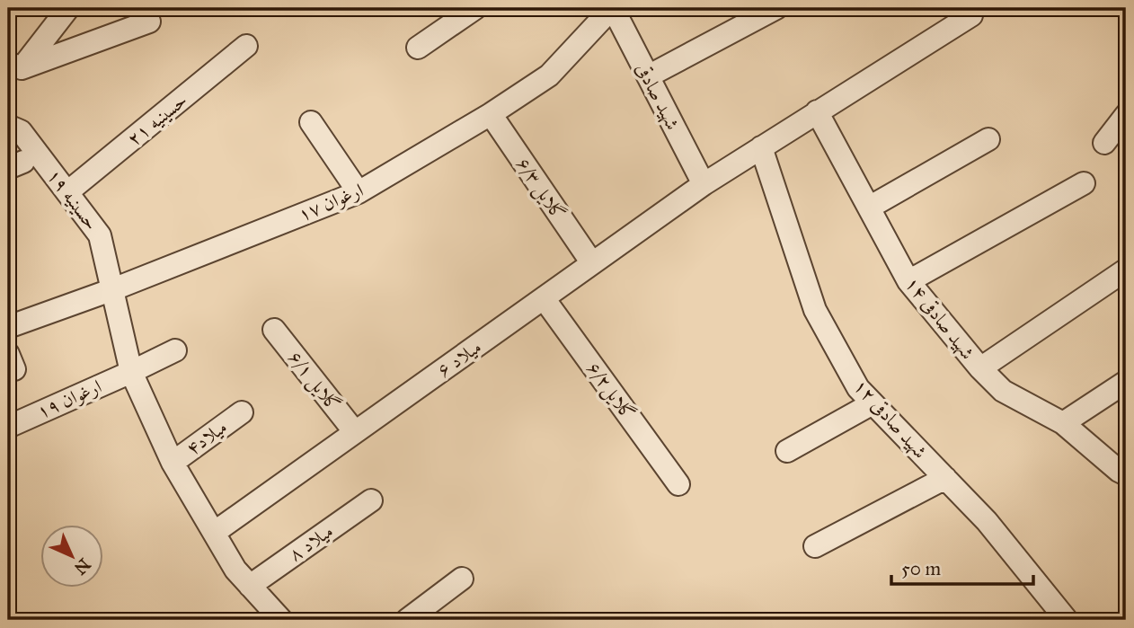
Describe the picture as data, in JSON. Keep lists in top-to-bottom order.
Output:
{
  "streets": {
    "street": [
      "شهید صادقی",
      "حسینیه ۲۱",
      "گلایل ۶/۳",
      "حسینیه ۱۹",
      "ارغوان ۱۷",
      "شهید صادقی ۱۴",
      "میلاد ۶",
      "گلایل ۶/۱",
      "گلایل۶/۲",
      "ارغوان ۱۹",
      "شهید صادقی ۱۲",
      "میلاد۴",
      "میلاد ۸"
    ]
  },
  "crossings": [
    ["شهید صادقی", "ارغوان ۱۷"],
    ["شهید صادقی", "میلاد ۶"],
    ["حسینیه ۲۱", "حسینیه ۱۹"],
    ["گلایل ۶/۳", "ارغوان ۱۷"],
    ["گلایل ۶/۳", "میلاد ۶"],
    ["حسینیه ۱۹", "ارغوان ۱۷"],
    ["حسینیه ۱۹", "میلاد ۶"],
    ["حسینیه ۱۹", "ارغوان ۱۹"],
    ["حسینیه ۱۹", "میلاد۴"],
    ["حسینیه ۱۹", "میلاد ۸"],
    ["شهید صادقی ۱۴", "میلاد ۶"],
    ["میلاد ۶", "گلایل ۶/۱"],
    ["میلاد ۶", "گلایل۶/۲"],
    ["میلاد ۶", "شهید صادقی ۱۲"]
  ],
  "scale_bar": "50 m",
  "north": "bottom right"
}
